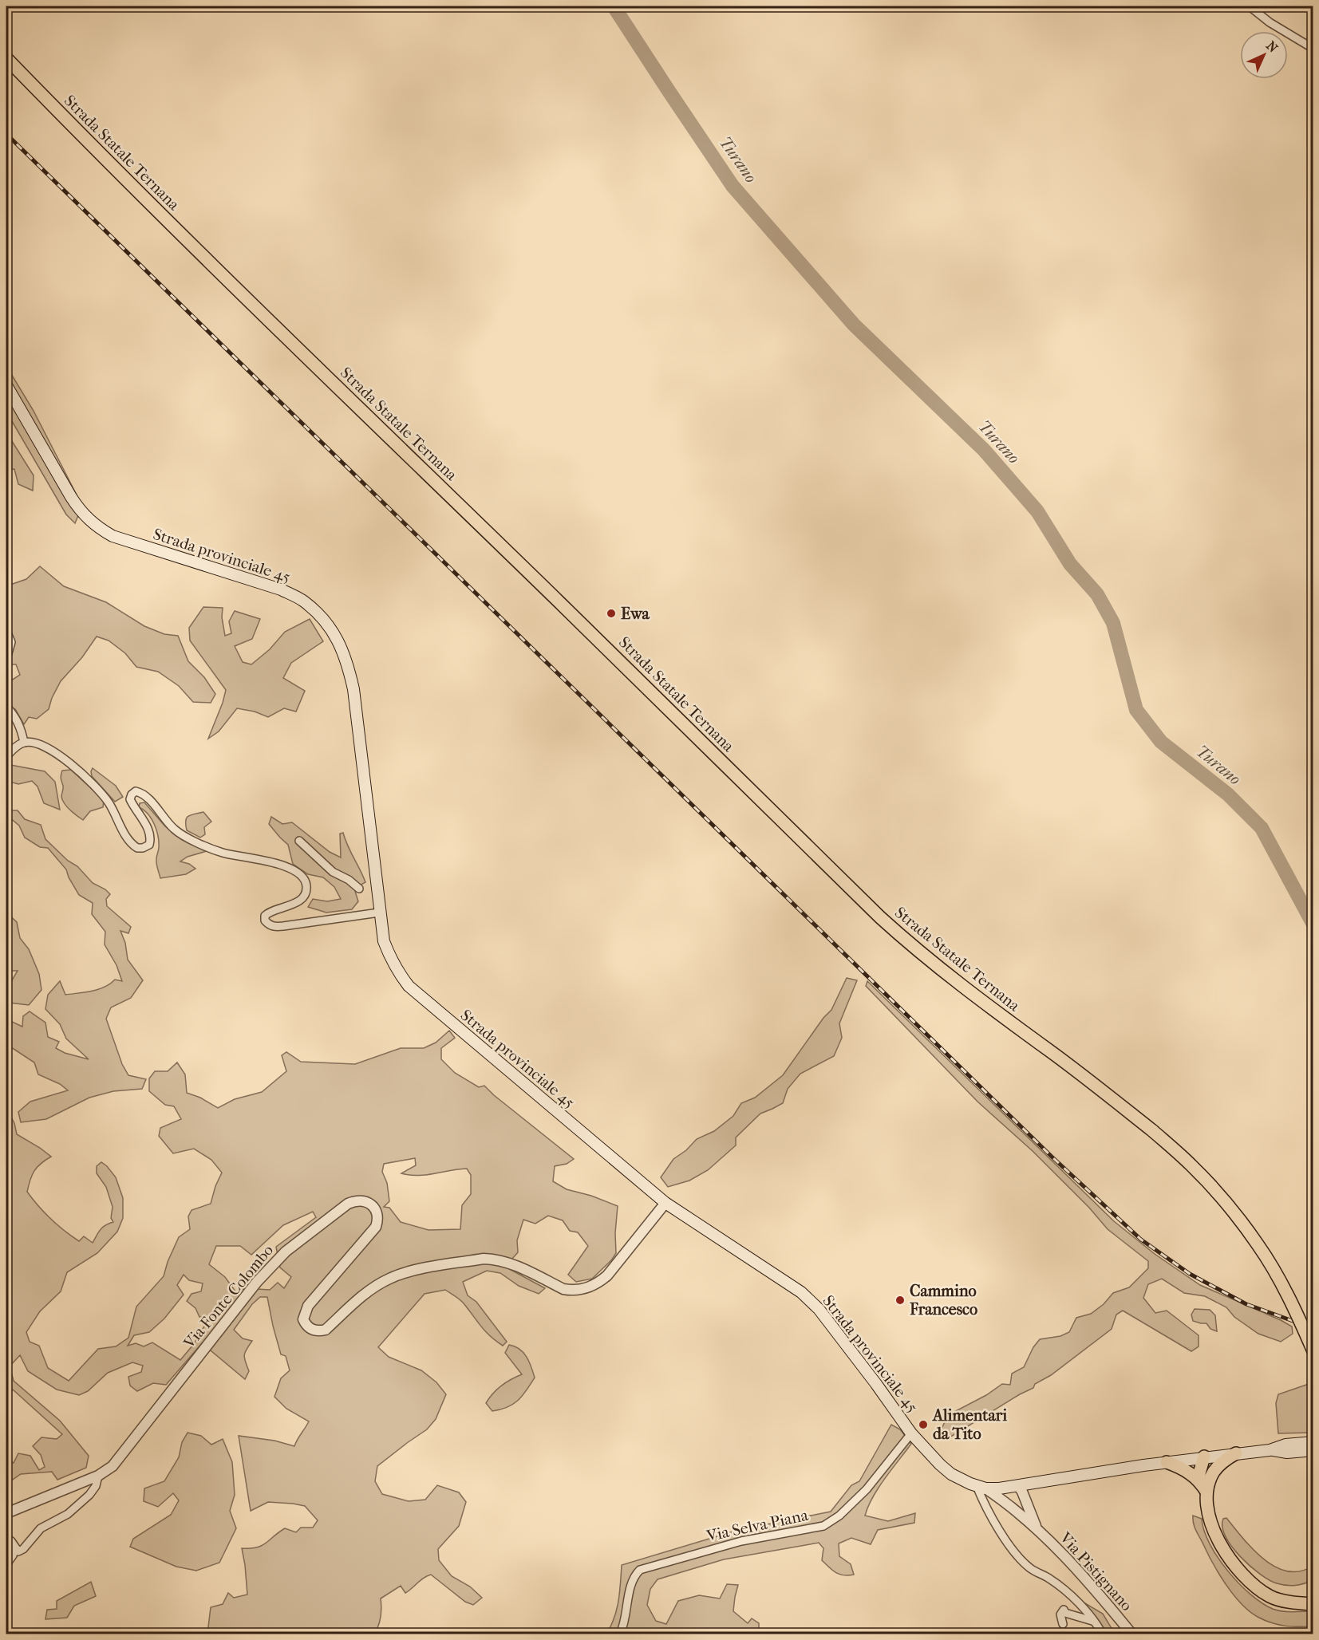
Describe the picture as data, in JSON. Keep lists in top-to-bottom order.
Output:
{
  "streets": {
    "highway": ["Strada Statale Ternana"],
    "main road": ["Strada provinciale 45"],
    "street": ["Via Fonte Colombo", "Via Selva Piana", "Via Pistignano"]
  },
  "crossings": [
    ["Strada provinciale 45", "Via Fonte Colombo"],
    ["Strada provinciale 45", "Via Selva Piana"],
    ["Strada provinciale 45", "Via Pistignano"]
  ],
  "water": ["Turano"],
  "places": ["Ewa", "Cammino Francesco", "Alimentari da Tito"],
  "north": "top right"
}
